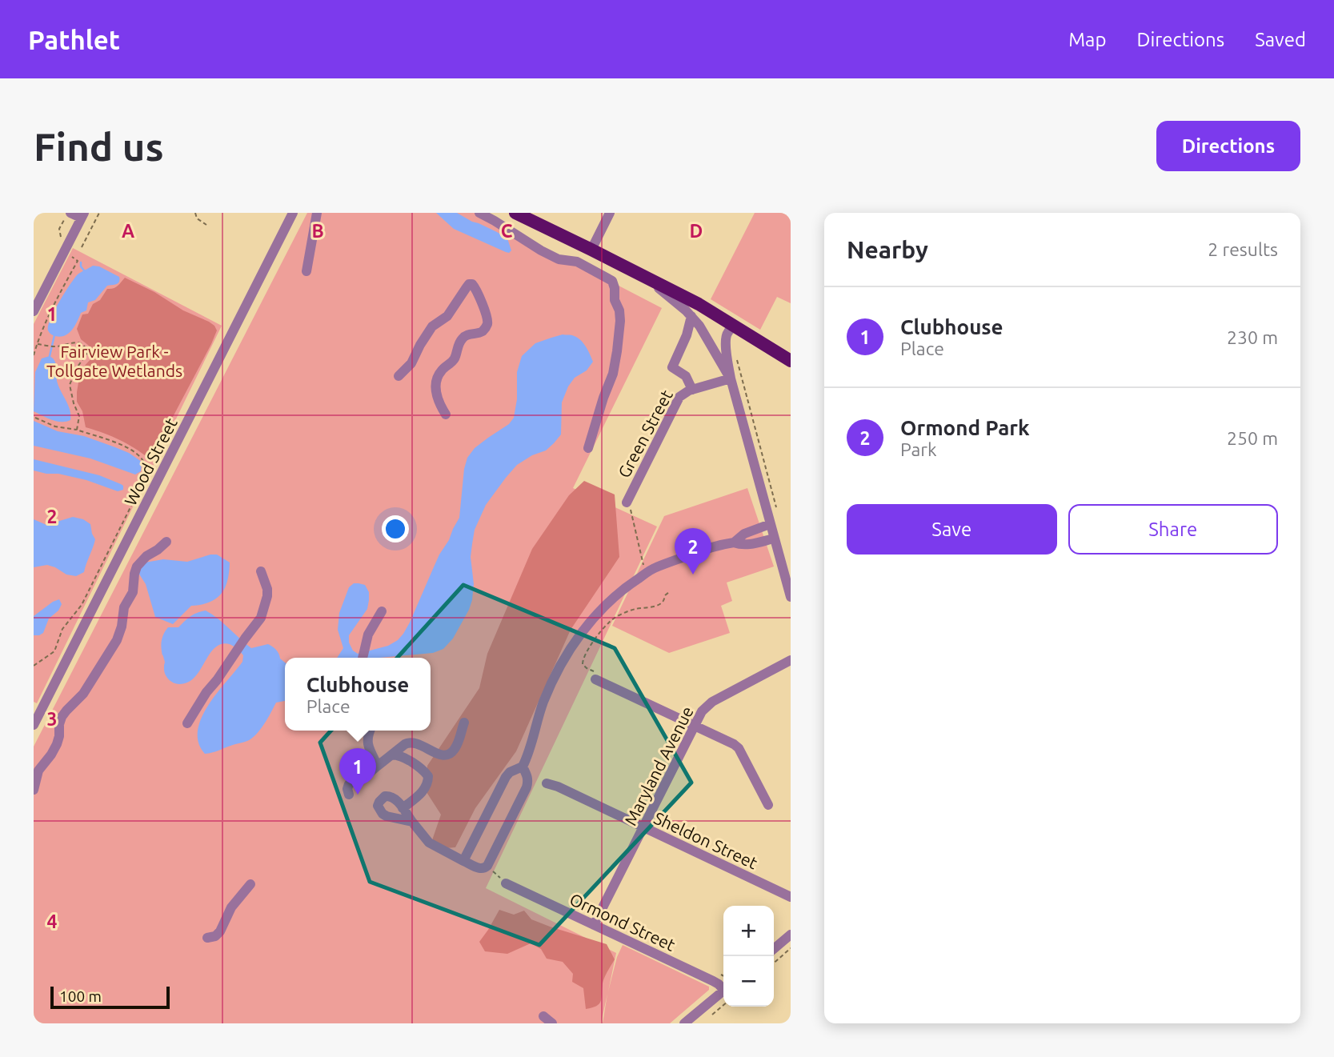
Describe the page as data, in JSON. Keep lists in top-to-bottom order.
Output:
{
  "streets": {
    "street": [
      "Green Street",
      "Wood Street",
      "Maryland Avenue",
      "Sheldon Street",
      "Ormond Street"
    ]
  },
  "crossings": [
    ["Maryland Avenue", "Sheldon Street"],
    ["Maryland Avenue", "Ormond Street"]
  ],
  "parks": ["Fairview Park - Tollgate Wetlands"],
  "scale_bar": "100 m",
  "page": {
    "header": "Pathlet",
    "nav": ["Map", "Directions", "Saved"],
    "buttons": [
      "Directions",
      ["Save", "Share"]
    ],
    "title": "Find us",
    "heading": ["Nearby", "2 results"],
    "list": [
      {
        "mark": "1",
        "name": "Clubhouse",
        "note": "Place",
        "value": "230 m"
      },
      {
        "mark": "2",
        "name": "Ormond Park",
        "note": "Park",
        "value": "250 m"
      }
    ],
    "pins": ["2", "1"],
    "popup": ["Clubhouse", "Place"],
    "map_buttons": ["+", "−"],
    "scale": "100 m"
  },
  "grid": {
    "columns": [
      "A",
      "B",
      "C",
      "D"
    ],
    "rows": [
      "1",
      "2",
      "3",
      "4"
    ]
  }
}
